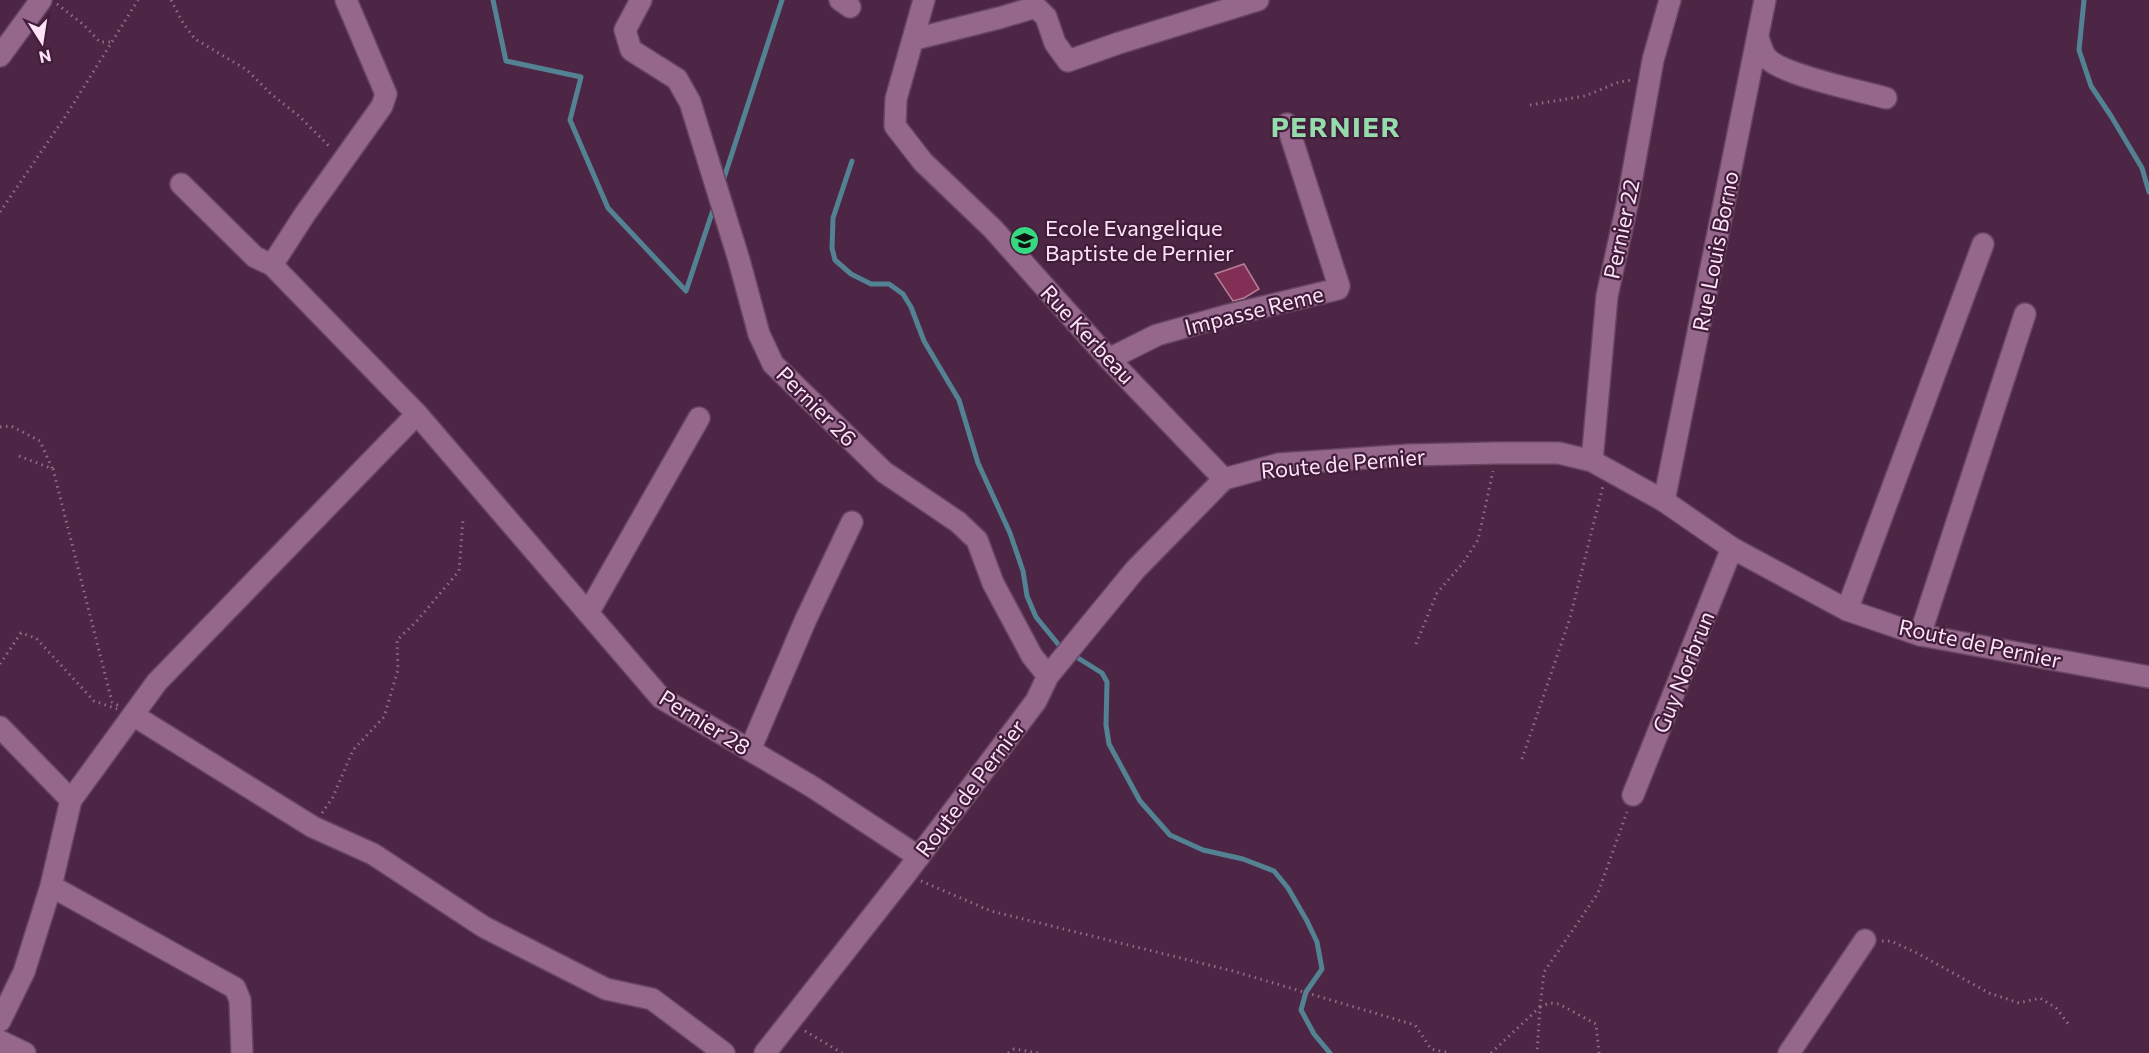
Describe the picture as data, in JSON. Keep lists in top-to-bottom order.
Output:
{
  "streets": {
    "street": [
      "Pernier 22",
      "Rue Louis Borno",
      "Impasse Reme",
      "Rue Kerbeau",
      "Pernier 26",
      "Route de Pernier",
      "Guy Norbrun",
      "Pernier 28"
    ]
  },
  "crossings": [
    ["Pernier 22", "Route de Pernier"],
    ["Rue Louis Borno", "Route de Pernier"],
    ["Impasse Reme", "Rue Kerbeau"],
    ["Rue Kerbeau", "Route de Pernier"],
    ["Pernier 26", "Route de Pernier"],
    ["Route de Pernier", "Guy Norbrun"],
    ["Route de Pernier", "Pernier 28"]
  ],
  "districts": ["PERNIER"],
  "places": {
    "school or university": ["Ecole Evangelique Baptiste de Pernier"]
  },
  "north": "bottom"
}
